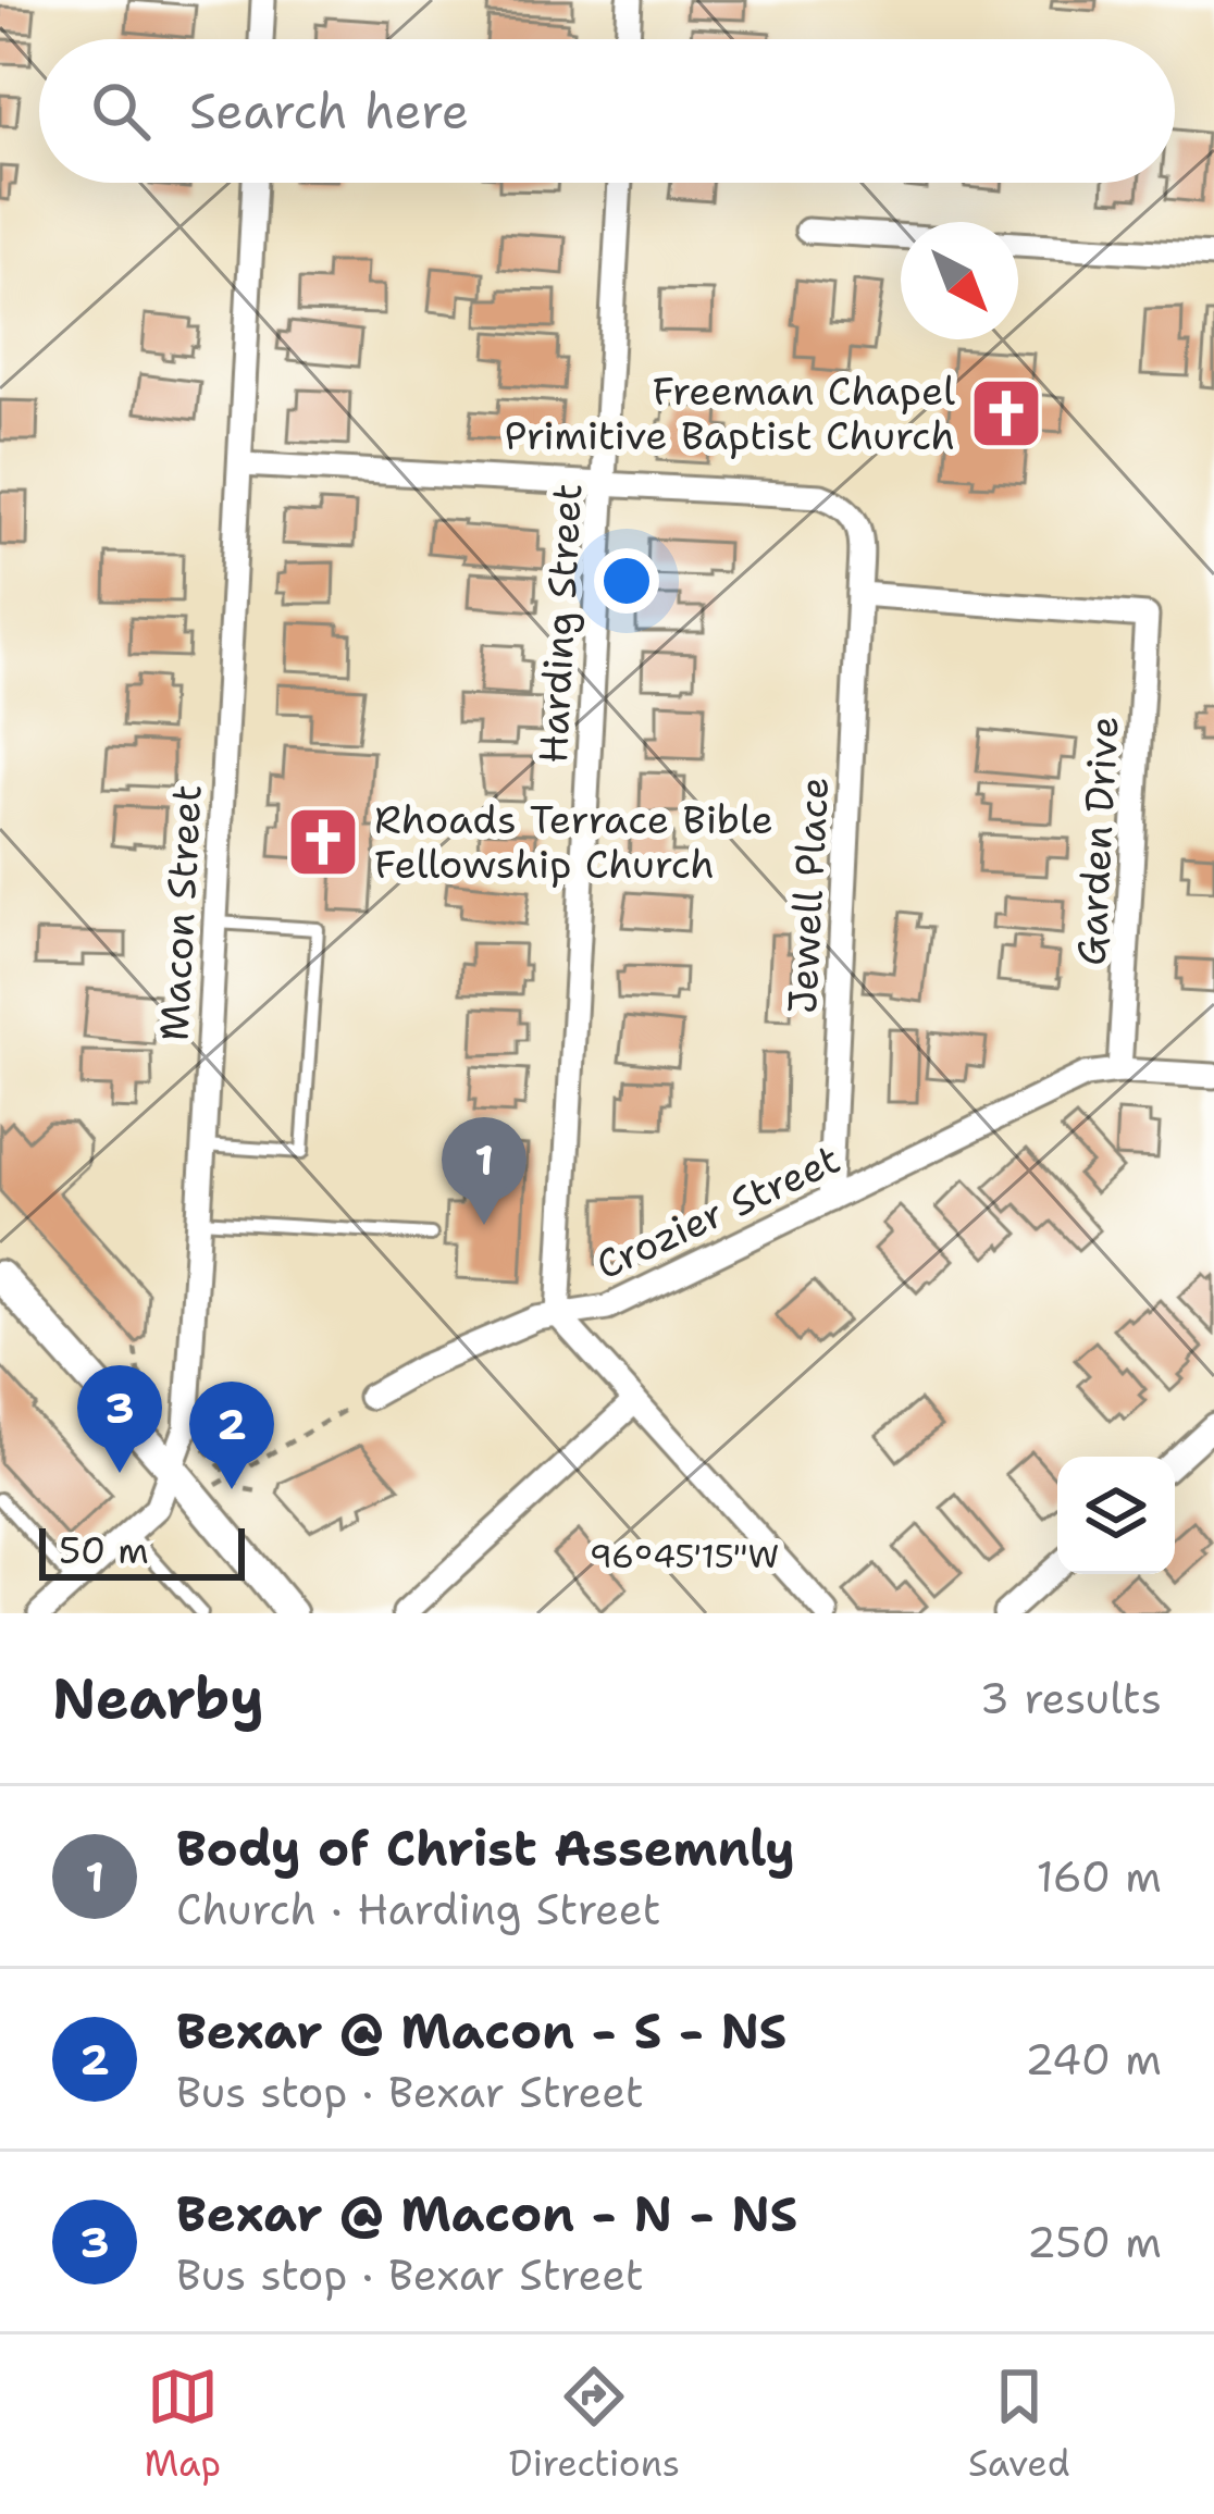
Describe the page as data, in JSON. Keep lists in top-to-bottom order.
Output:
{
  "streets": {
    "street": [
      "Harding Street",
      "Garden Drive",
      "Jewell Place",
      "Macon Street",
      "Crozier Street"
    ]
  },
  "crossings": [
    ["Harding Street", "Jewell Place"],
    ["Harding Street", "Crozier Street"],
    ["Garden Drive", "Jewell Place"],
    ["Garden Drive", "Crozier Street"],
    ["Jewell Place", "Macon Street"],
    ["Jewell Place", "Crozier Street"]
  ],
  "places": {
    "church": ["Freeman Chapel Primitive Baptist Church", "Rhoads Terrace Bible Fellowship Church"]
  },
  "scale_bar": "50 m",
  "north": "bottom right",
  "page": {
    "search": "Search here",
    "pins": ["1", "3", "2"],
    "scale": "50 m",
    "heading": ["Nearby", "3 results"],
    "list": [
      {
        "mark": "1",
        "name": "Body of Christ Assemnly",
        "note": "Church · Harding Street",
        "value": "160 m"
      },
      {
        "mark": "2",
        "name": "Bexar @ Macon - S - NS",
        "note": "Bus stop · Bexar Street",
        "value": "240 m"
      },
      {
        "mark": "3",
        "name": "Bexar @ Macon - N - NS",
        "note": "Bus stop · Bexar Street",
        "value": "250 m"
      }
    ],
    "nav": ["Map", "Directions", "Saved"]
  },
  "coordinates": ["96°45'15\"W"]
}
